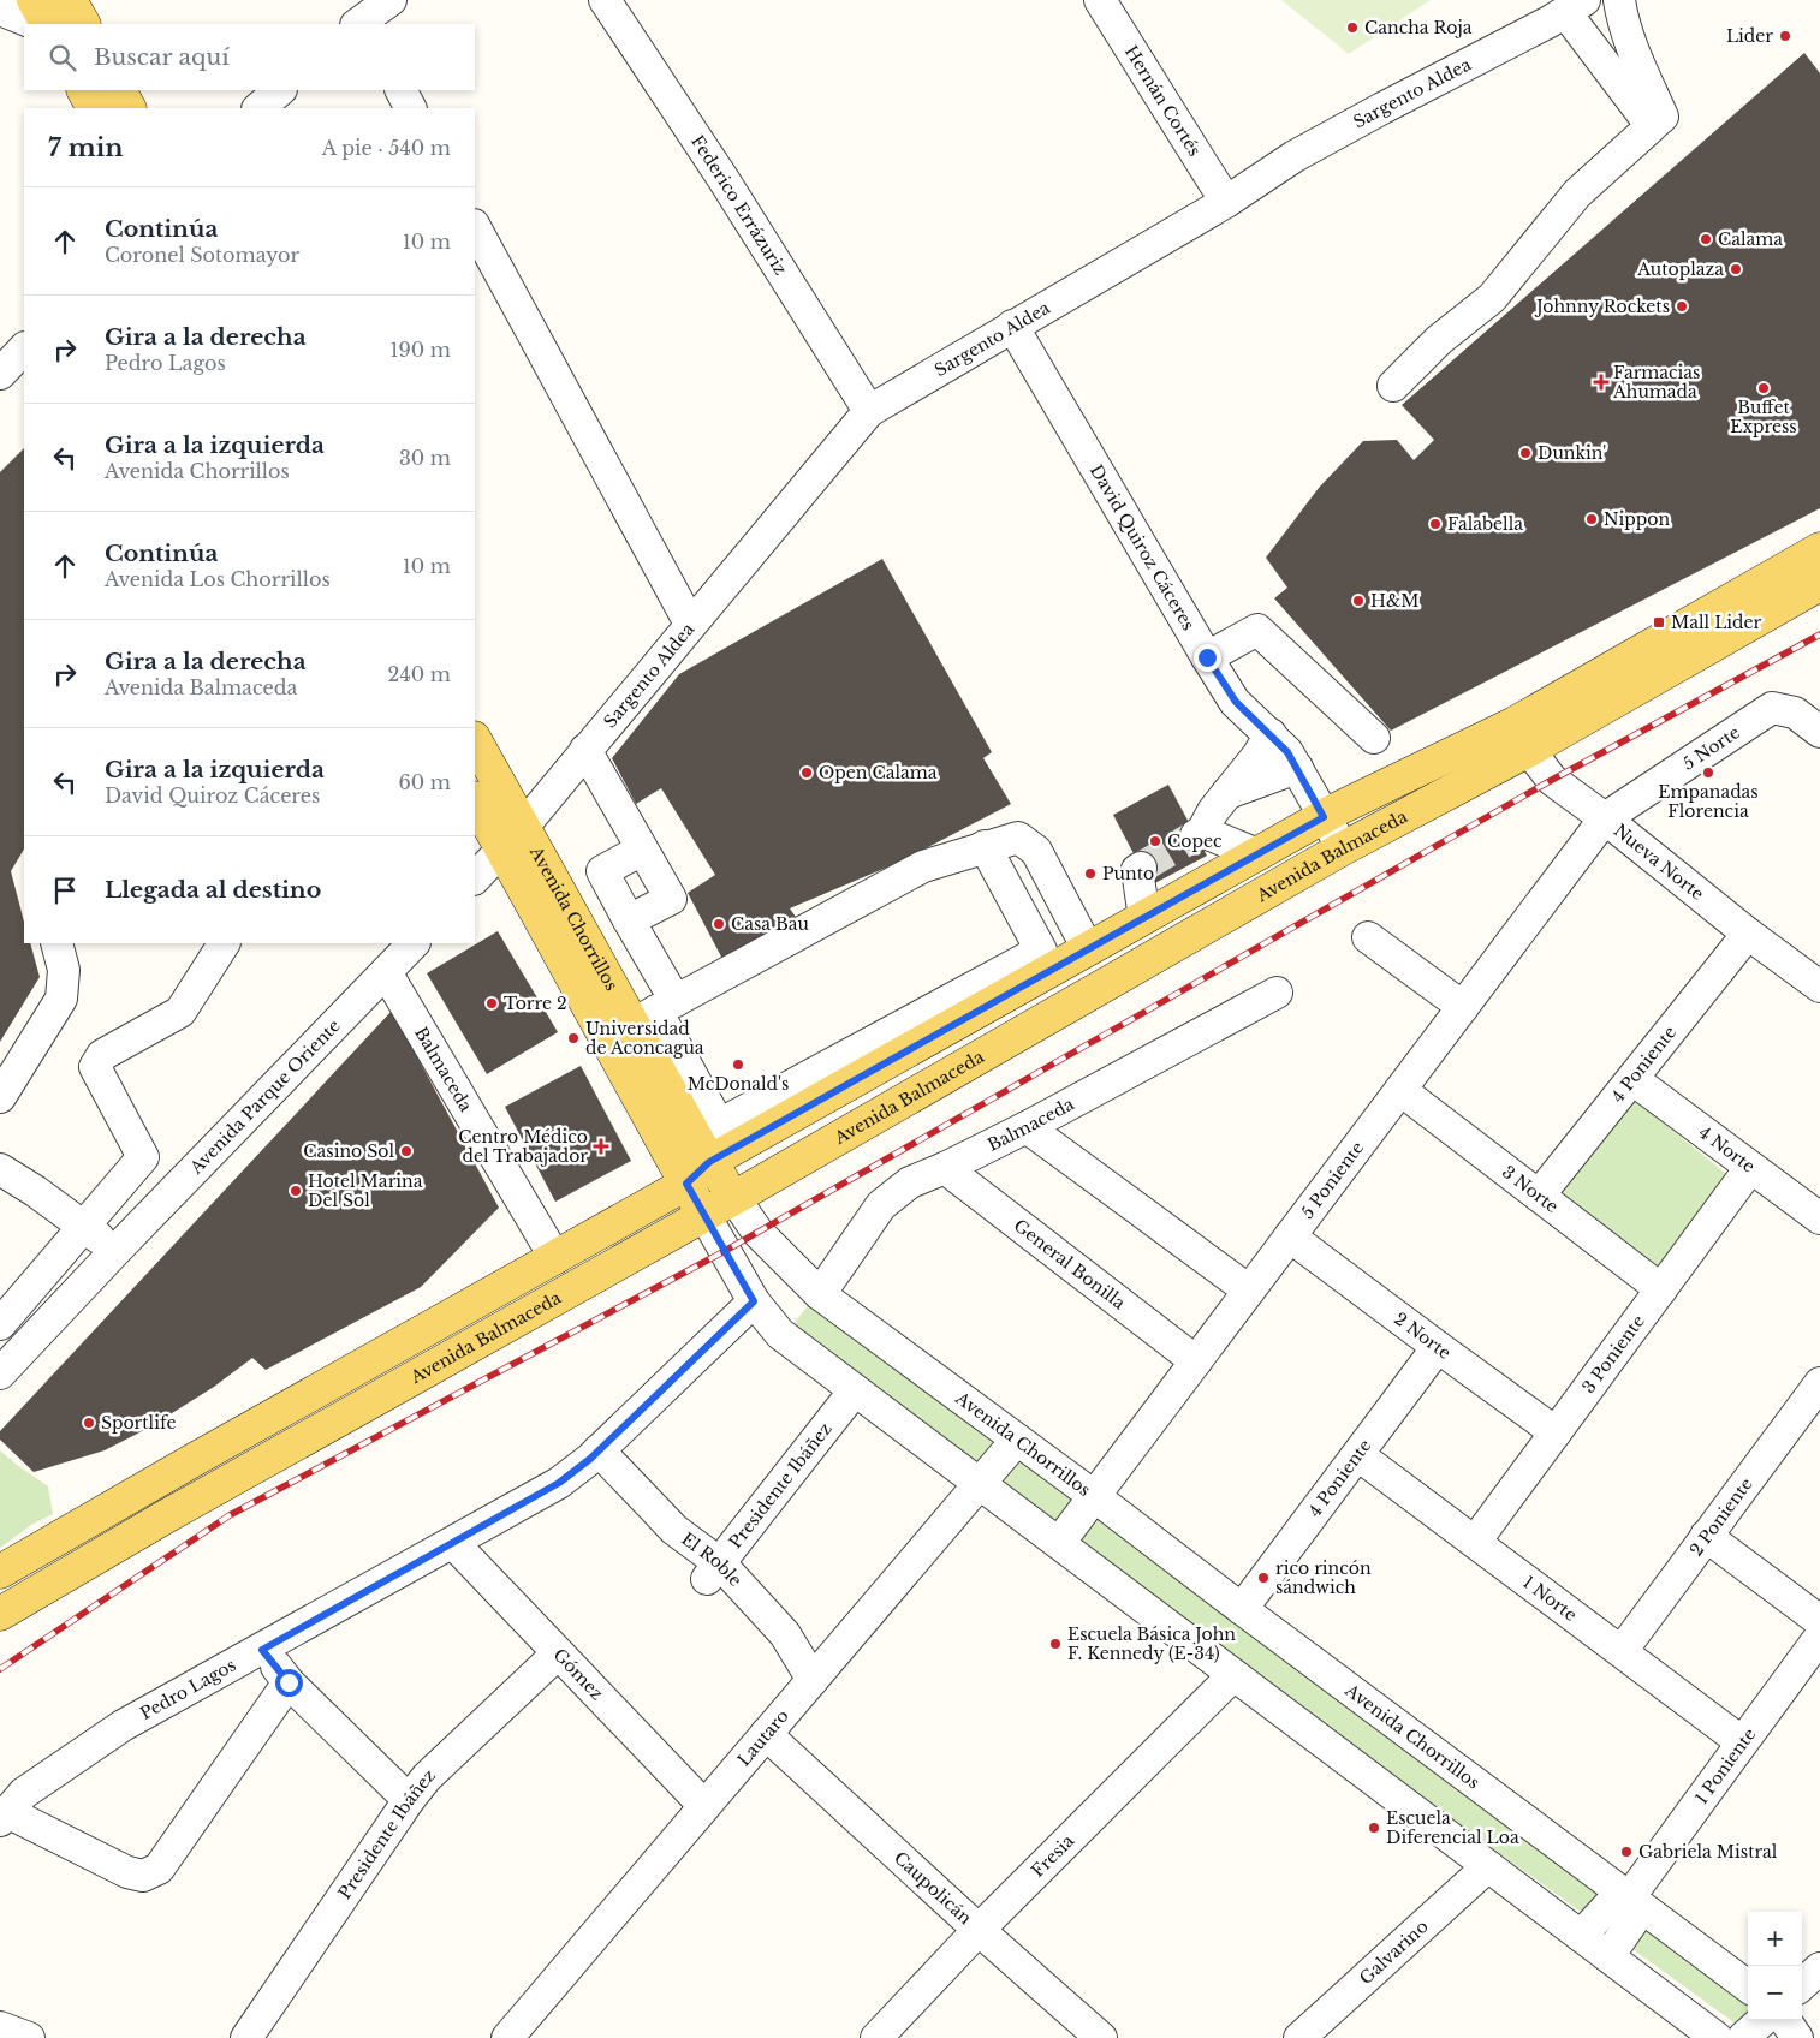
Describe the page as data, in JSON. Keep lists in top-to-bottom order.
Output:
{
  "streets": {
    "main road": ["Avenida Balmaceda", "Avenida Chorrillos"],
    "street": [
      "Sargento Aldea",
      "Hernán Cortés",
      "Federico Errázuriz",
      "David Quiroz Cáceres",
      "5 Norte",
      "Nueva Norte",
      "4 Poniente",
      "Balmaceda",
      "Avenida Parque Oriente",
      "4 Norte",
      "5 Poniente",
      "3 Norte",
      "General Bonilla",
      "2 Norte",
      "3 Poniente",
      "Presidente Ibáñez",
      "2 Poniente",
      "El Roble",
      "1 Norte",
      "Gómez",
      "Pedro Lagos",
      "Lautaro",
      "1 Poniente",
      "Fresia",
      "Caupolicán",
      "Galvarino"
    ]
  },
  "crossings": [
    ["Sargento Aldea", "Hernán Cortés"],
    ["Sargento Aldea", "Federico Errázuriz"],
    ["Sargento Aldea", "David Quiroz Cáceres"],
    ["Sargento Aldea", "Avenida Chorrillos"],
    ["David Quiroz Cáceres", "Avenida Balmaceda"],
    ["5 Norte", "Nueva Norte"],
    ["5 Norte", "5 Poniente"],
    ["Avenida Balmaceda", "Nueva Norte"],
    ["Avenida Balmaceda", "Avenida Chorrillos"],
    ["Avenida Balmaceda", "Balmaceda"],
    ["Nueva Norte", "4 Poniente"],
    ["Nueva Norte", "5 Poniente"],
    ["Avenida Chorrillos", "4 Poniente"],
    ["Avenida Chorrillos", "Balmaceda"],
    ["Avenida Chorrillos", "5 Poniente"],
    ["Avenida Chorrillos", "Lautaro"],
    ["Avenida Chorrillos", "1 Poniente"],
    ["4 Poniente", "4 Norte"],
    ["4 Poniente", "3 Norte"],
    ["4 Poniente", "2 Norte"],
    ["4 Poniente", "1 Norte"],
    ["Balmaceda", "Avenida Parque Oriente"],
    ["Balmaceda", "General Bonilla"],
    ["4 Norte", "3 Poniente"],
    ["5 Poniente", "3 Norte"],
    ["5 Poniente", "General Bonilla"],
    ["5 Poniente", "2 Norte"],
    ["3 Norte", "3 Poniente"],
    ["2 Norte", "3 Poniente"],
    ["3 Poniente", "1 Norte"],
    ["Presidente Ibáñez", "El Roble"],
    ["Presidente Ibáñez", "Gómez"],
    ["2 Poniente", "1 Norte"],
    ["El Roble", "Pedro Lagos"],
    ["El Roble", "Lautaro"],
    ["1 Norte", "1 Poniente"],
    ["Gómez", "Pedro Lagos"],
    ["Gómez", "Lautaro"],
    ["Lautaro", "Caupolicán"],
    ["Fresia", "Caupolicán"]
  ],
  "places": {
    "other": [
      "Cancha Roja",
      "Lider",
      "Calama",
      "Autoplaza",
      "Johnny Rockets",
      "Buffet Express",
      "Dunkin'",
      "Nippon",
      "Falabella",
      "H&M",
      "Open Calama",
      "Empanadas Florencia",
      "Copec",
      "Punto",
      "Casa Bau",
      "Torre 2",
      "Universidad de Aconcagua",
      "McDonald's",
      "Casino Sol",
      "Hotel Marina Del Sol",
      "Sportlife",
      "rico rincón sándwich",
      "Escuela Básica John F. Kennedy (E-34)",
      "Escuela Diferencial Loa",
      "Gabriela Mistral"
    ],
    "health": ["Farmacias Ahumada", "Centro Médico del Trabajador"],
    "transit": ["Mall Lider"]
  },
  "page": {
    "search": "Buscar aquí",
    "heading": ["7 min", "A pie · 540 m"],
    "list": [
      ["Continúa", "Coronel Sotomayor", "10 m"],
      ["Gira a la derecha", "Pedro Lagos", "190 m"],
      ["Gira a la izquierda", "Avenida Chorrillos", "30 m"],
      ["Continúa", "Avenida Los Chorrillos", "10 m"],
      ["Gira a la derecha", "Avenida Balmaceda", "240 m"],
      ["Gira a la izquierda", "David Quiroz Cáceres", "60 m"],
      "Llegada al destino"
    ],
    "map_buttons": ["+", "−"]
  }
}
